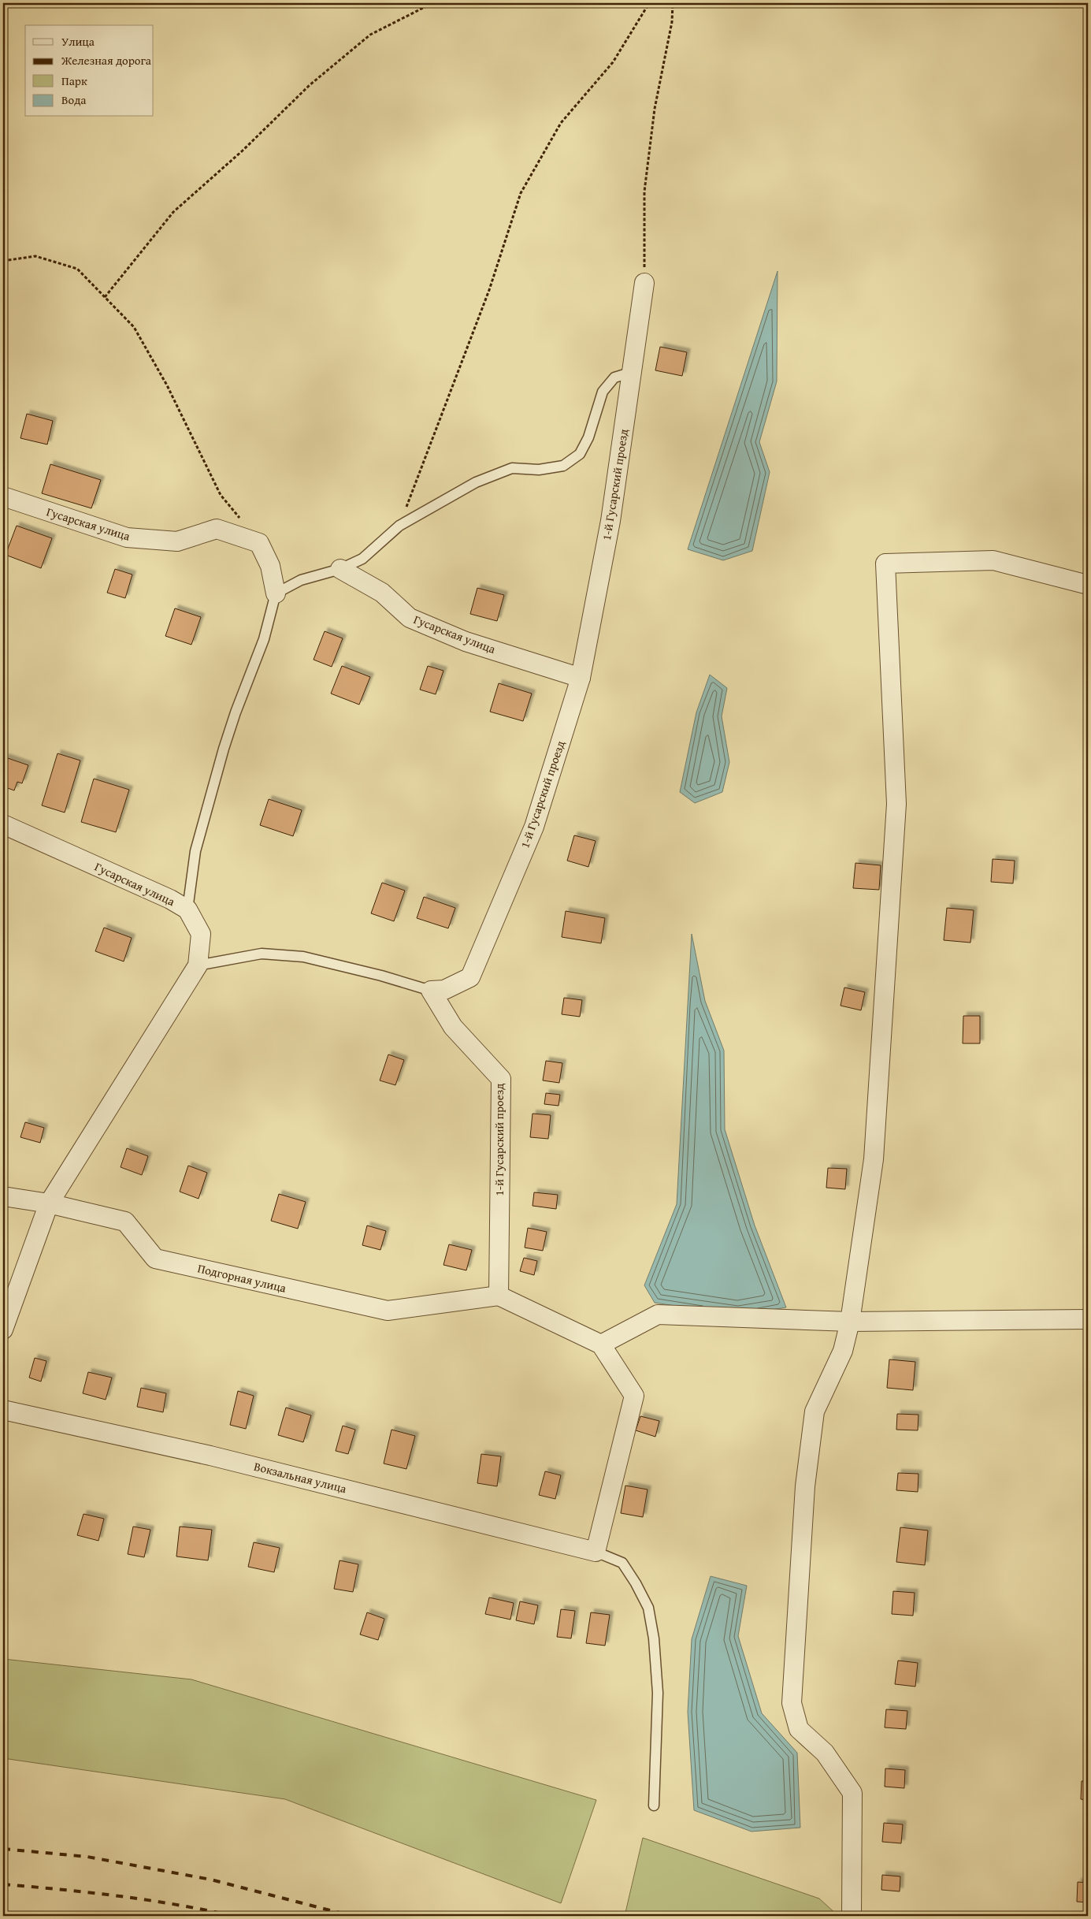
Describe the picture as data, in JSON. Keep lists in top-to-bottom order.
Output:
{
  "streets": {
    "street": [
      "1-й Гусарский проезд",
      "Гусарская улица",
      "Подгорная улица",
      "Вокзальная улица"
    ]
  },
  "crossings": [
    ["1-й Гусарский проезд", "Гусарская улица"],
    ["1-й Гусарский проезд", "Подгорная улица"]
  ],
  "legend": [
    "Улица",
    "Железная дорога",
    "Парк",
    "Вода"
  ]
}
